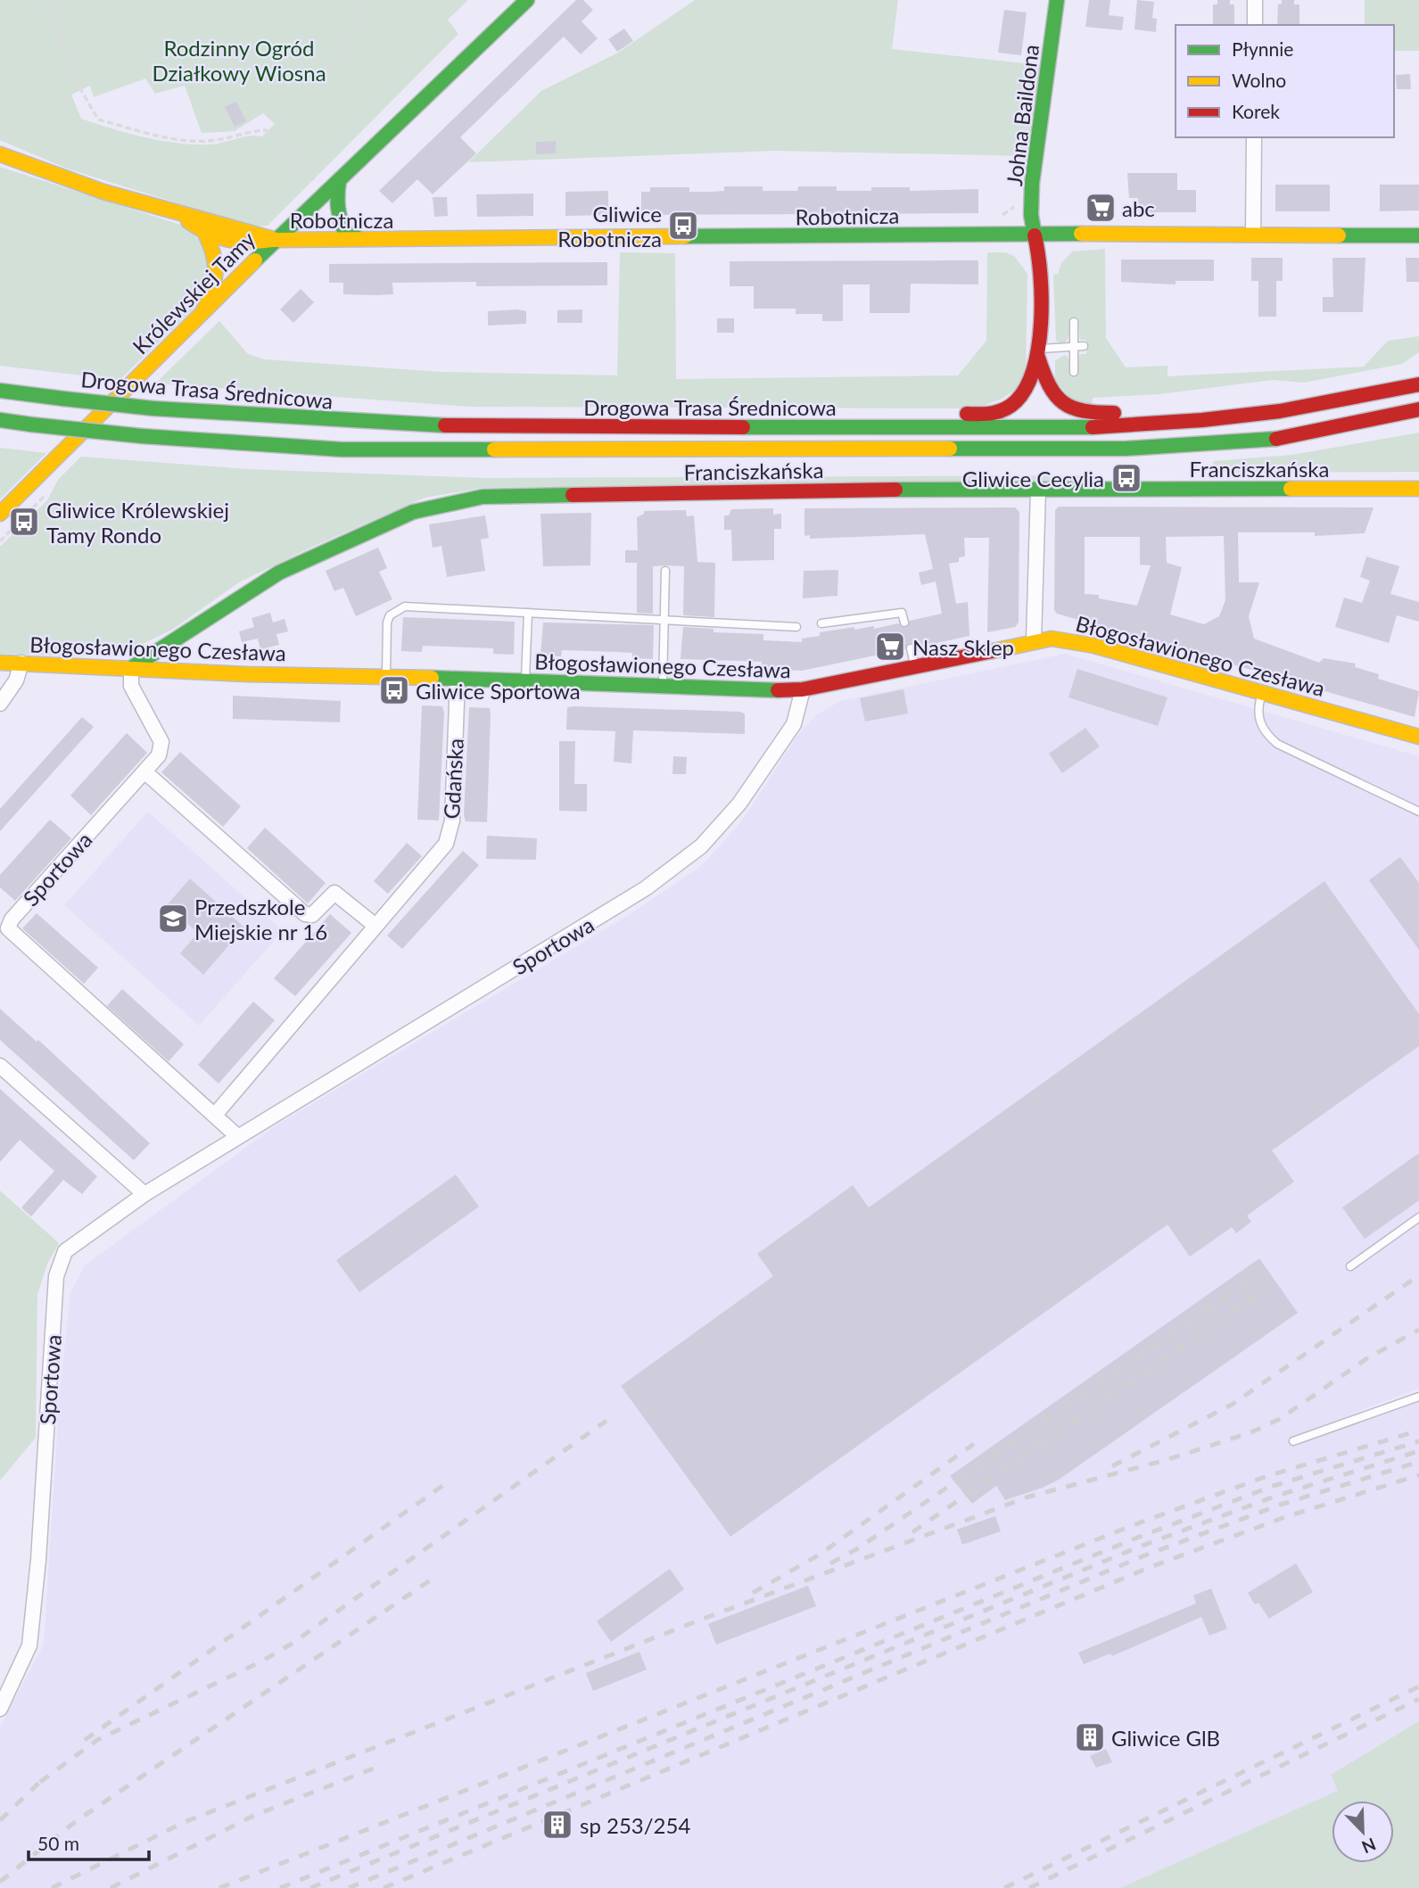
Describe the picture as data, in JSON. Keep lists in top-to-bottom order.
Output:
{
  "streets": {
    "street": [
      "Johna Baildona",
      "Robotnicza",
      "Królewskiej Tamy",
      "Drogowa Trasa Średnicowa",
      "Franciszkańska",
      "Błogosławionego Czesława",
      "Gdańska",
      "Sportowa"
    ]
  },
  "crossings": [
    ["Johna Baildona", "Robotnicza"],
    ["Robotnicza", "Królewskiej Tamy"],
    ["Franciszkańska", "Błogosławionego Czesława"],
    ["Franciszkańska", "Sportowa"],
    ["Błogosławionego Czesława", "Gdańska"],
    ["Błogosławionego Czesława", "Sportowa"]
  ],
  "parks": ["Rodzinny Ogród Działkowy Wiosna"],
  "places": {
    "supermarket": ["abc", "Nasz Sklep"],
    "bus stop": [
      "Gliwice Robotnicza",
      "Gliwice Cecylia",
      "Gliwice Królewskiej Tamy Rondo",
      "Gliwice Sportowa"
    ],
    "school or university": ["Przedszkole Miejskie nr 16"],
    "building": ["Gliwice GlB", "sp 253/254"]
  },
  "legend": ["Płynnie", "Wolno", "Korek"],
  "scale_bar": "50 m",
  "north": "bottom right"
}
